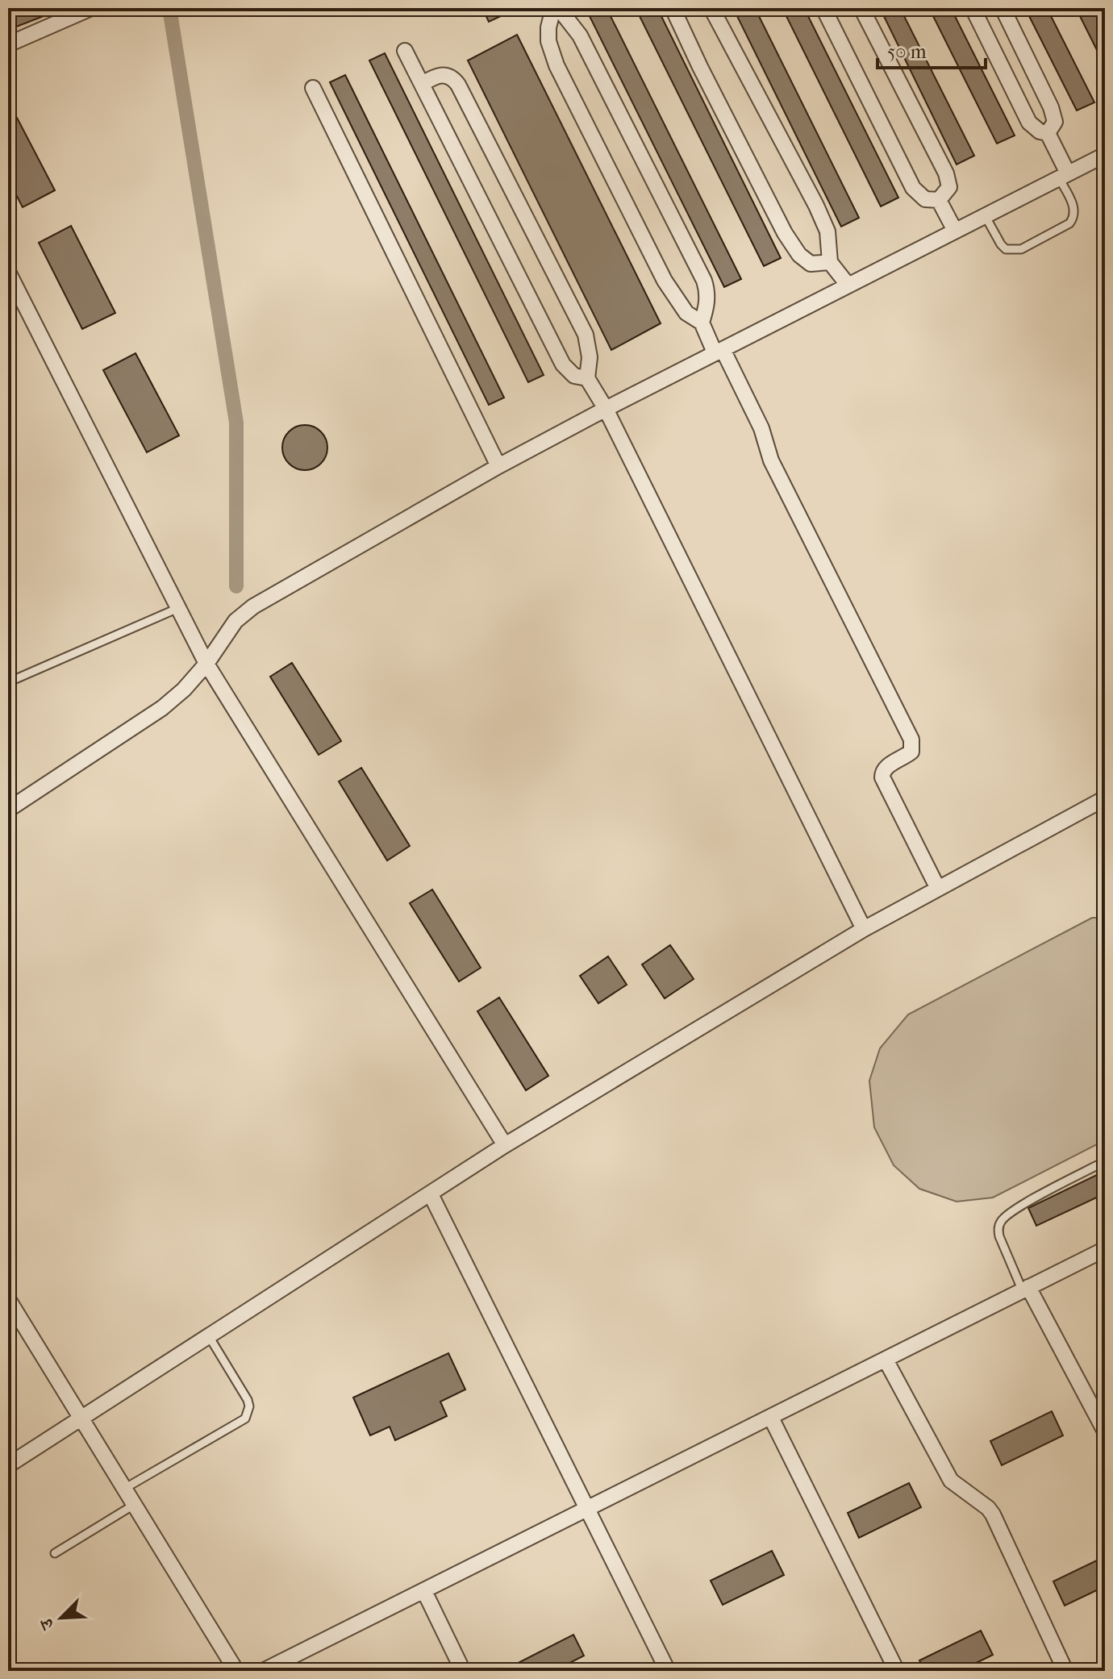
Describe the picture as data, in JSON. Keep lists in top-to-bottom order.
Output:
{
  "scale_bar": "50 m",
  "north": "bottom left"
}
